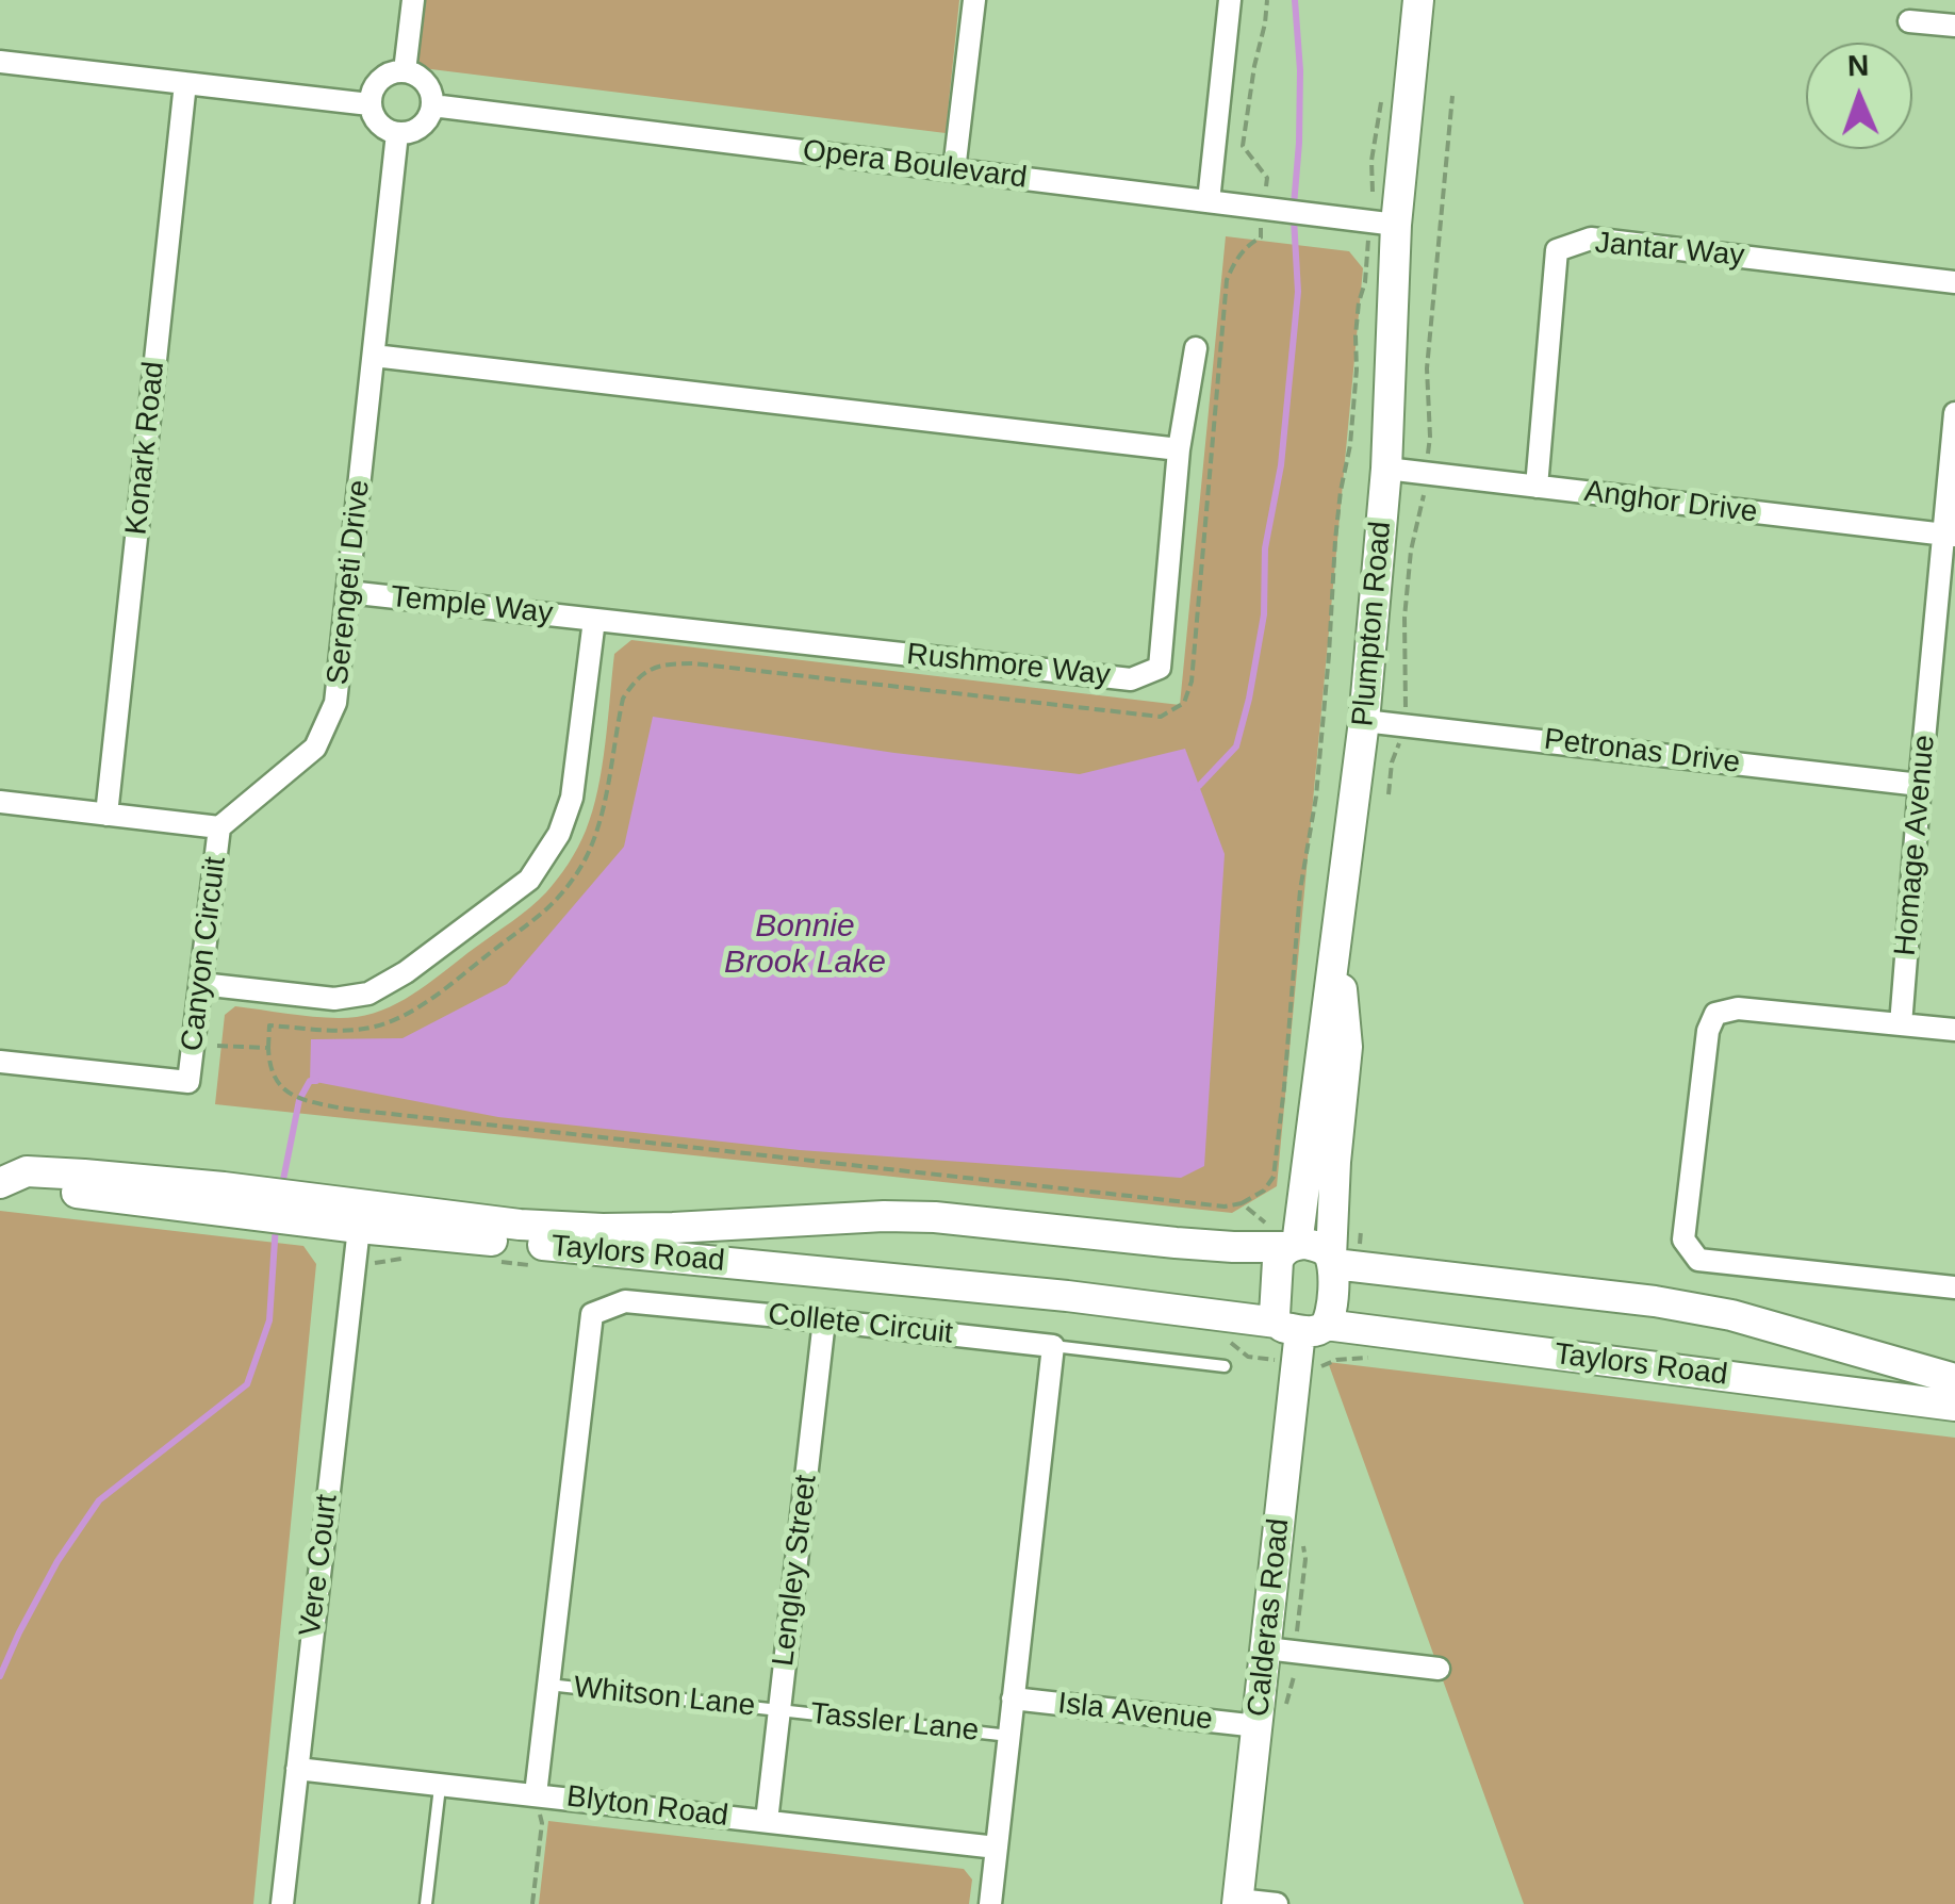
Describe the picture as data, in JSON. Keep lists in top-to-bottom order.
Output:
{
  "streets": {
    "street": [
      "Opera Boulevard",
      "Jantar Way",
      "Konark Road",
      "Anghor Drive",
      "Serengeti Drive",
      "Temple Way",
      "Plumpton Road",
      "Rushmore Way",
      "Petronas Drive",
      "Homage Avenue",
      "Canyon Circuit",
      "Taylors Road",
      "Collete Circuit",
      "Vere Court",
      "Lengley Street",
      "Calderas Road",
      "Isla Avenue",
      "Blyton Road"
    ],
    "lane": ["Whitson Lane", "Tassler Lane"]
  },
  "crossings": [
    ["Opera Boulevard", "Serengeti Drive"],
    ["Opera Boulevard", "Plumpton Road"],
    ["Jantar Way", "Anghor Drive"],
    ["Anghor Drive", "Plumpton Road"],
    ["Anghor Drive", "Homage Avenue"],
    ["Serengeti Drive", "Temple Way"],
    ["Serengeti Drive", "Canyon Circuit"],
    ["Temple Way", "Rushmore Way"],
    ["Plumpton Road", "Petronas Drive"],
    ["Plumpton Road", "Taylors Road"],
    ["Plumpton Road", "Calderas Road"],
    ["Petronas Drive", "Homage Avenue"],
    ["Taylors Road", "Vere Court"],
    ["Taylors Road", "Calderas Road"],
    ["Collete Circuit", "Lengley Street"],
    ["Collete Circuit", "Whitson Lane"],
    ["Collete Circuit", "Blyton Road"],
    ["Vere Court", "Blyton Road"],
    ["Lengley Street", "Whitson Lane"],
    ["Lengley Street", "Tassler Lane"],
    ["Lengley Street", "Blyton Road"],
    ["Calderas Road", "Isla Avenue"],
    ["Whitson Lane", "Tassler Lane"]
  ],
  "water": ["Bonnie Brook Lake"],
  "north": "top"
}
